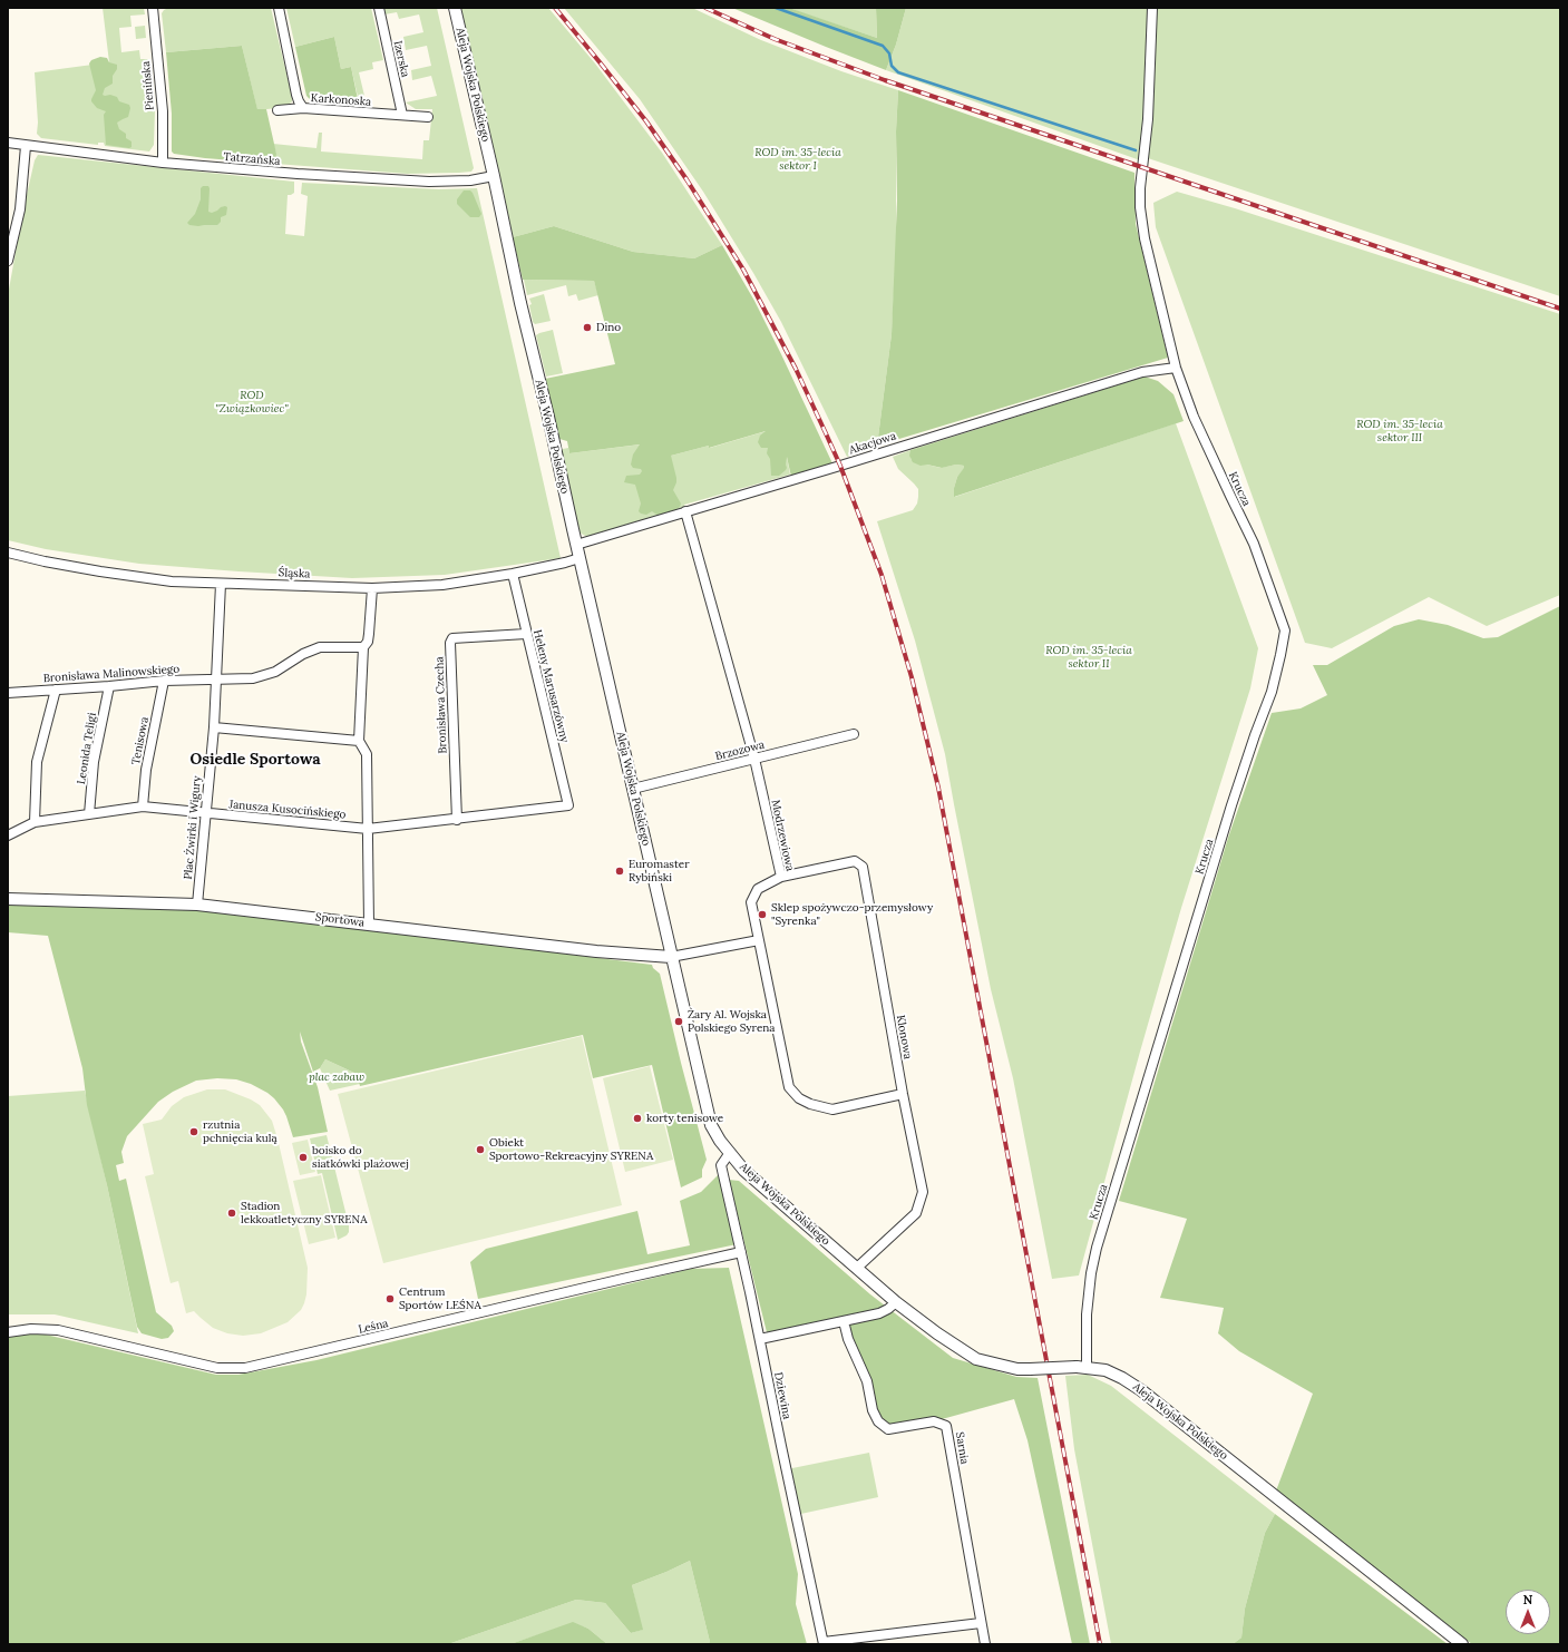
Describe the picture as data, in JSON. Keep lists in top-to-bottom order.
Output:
{
  "streets": {
    "street": [
      "Izerska",
      "Aleja Wojska Polskiego",
      "Pienińska",
      "Karkonoska",
      "Tatrzańska",
      "Akacjowa",
      "Krucza",
      "Śląska",
      "Bronisława Malinowskiego",
      "Heleny Marusarzówny",
      "Bronisława Czecha",
      "Tenisowa",
      "Leonida Teligi",
      "Brzozowa",
      "Janusza Kusocińskiego",
      "Plac Żwirki i Wigury",
      "Modrzewiowa",
      "Sportowa",
      "Klonowa",
      "Leśna",
      "Dziewina",
      "Sarnia"
    ]
  },
  "crossings": [
    ["Izerska", "Karkonoska"],
    ["Aleja Wojska Polskiego", "Tatrzańska"],
    ["Aleja Wojska Polskiego", "Akacjowa"],
    ["Aleja Wojska Polskiego", "Krucza"],
    ["Aleja Wojska Polskiego", "Śląska"],
    ["Aleja Wojska Polskiego", "Brzozowa"],
    ["Aleja Wojska Polskiego", "Sportowa"],
    ["Aleja Wojska Polskiego", "Klonowa"],
    ["Aleja Wojska Polskiego", "Dziewina"],
    ["Pienińska", "Tatrzańska"],
    ["Akacjowa", "Krucza"],
    ["Akacjowa", "Modrzewiowa"],
    ["Śląska", "Heleny Marusarzówny"],
    ["Śląska", "Plac Żwirki i Wigury"],
    ["Bronisława Malinowskiego", "Tenisowa"],
    ["Bronisława Malinowskiego", "Leonida Teligi"],
    ["Bronisława Malinowskiego", "Plac Żwirki i Wigury"],
    ["Heleny Marusarzówny", "Bronisława Czecha"],
    ["Heleny Marusarzówny", "Janusza Kusocińskiego"],
    ["Bronisława Czecha", "Janusza Kusocińskiego"],
    ["Tenisowa", "Janusza Kusocińskiego"],
    ["Leonida Teligi", "Janusza Kusocińskiego"],
    ["Brzozowa", "Modrzewiowa"],
    ["Janusza Kusocińskiego", "Plac Żwirki i Wigury"],
    ["Plac Żwirki i Wigury", "Sportowa"],
    ["Modrzewiowa", "Klonowa"],
    ["Leśna", "Dziewina"]
  ],
  "districts": ["Osiedle Sportowa"],
  "parks": [
    "ROD im. 35-lecia sektor I",
    "ROD \"Związkowiec\"",
    "ROD im. 35-lecia sektor III",
    "ROD im. 35-lecia sektor II",
    "plac zabaw"
  ],
  "places": [
    "Dino",
    "Euromaster Rybiński",
    "Sklep spożywczo-przemysłowy \"Syrenka\"",
    "Żary Al. Wojska Polskiego Syrena",
    "korty tenisowe",
    "rzutnia pchnięcia kulą",
    "Obiekt Sportowo-Rekreacyjny SYRENA",
    "boisko do siatkówki plażowej",
    "Stadion lekkoatletyczny SYRENA",
    "Centrum Sportów LEŚNA"
  ],
  "north": "top"
}
